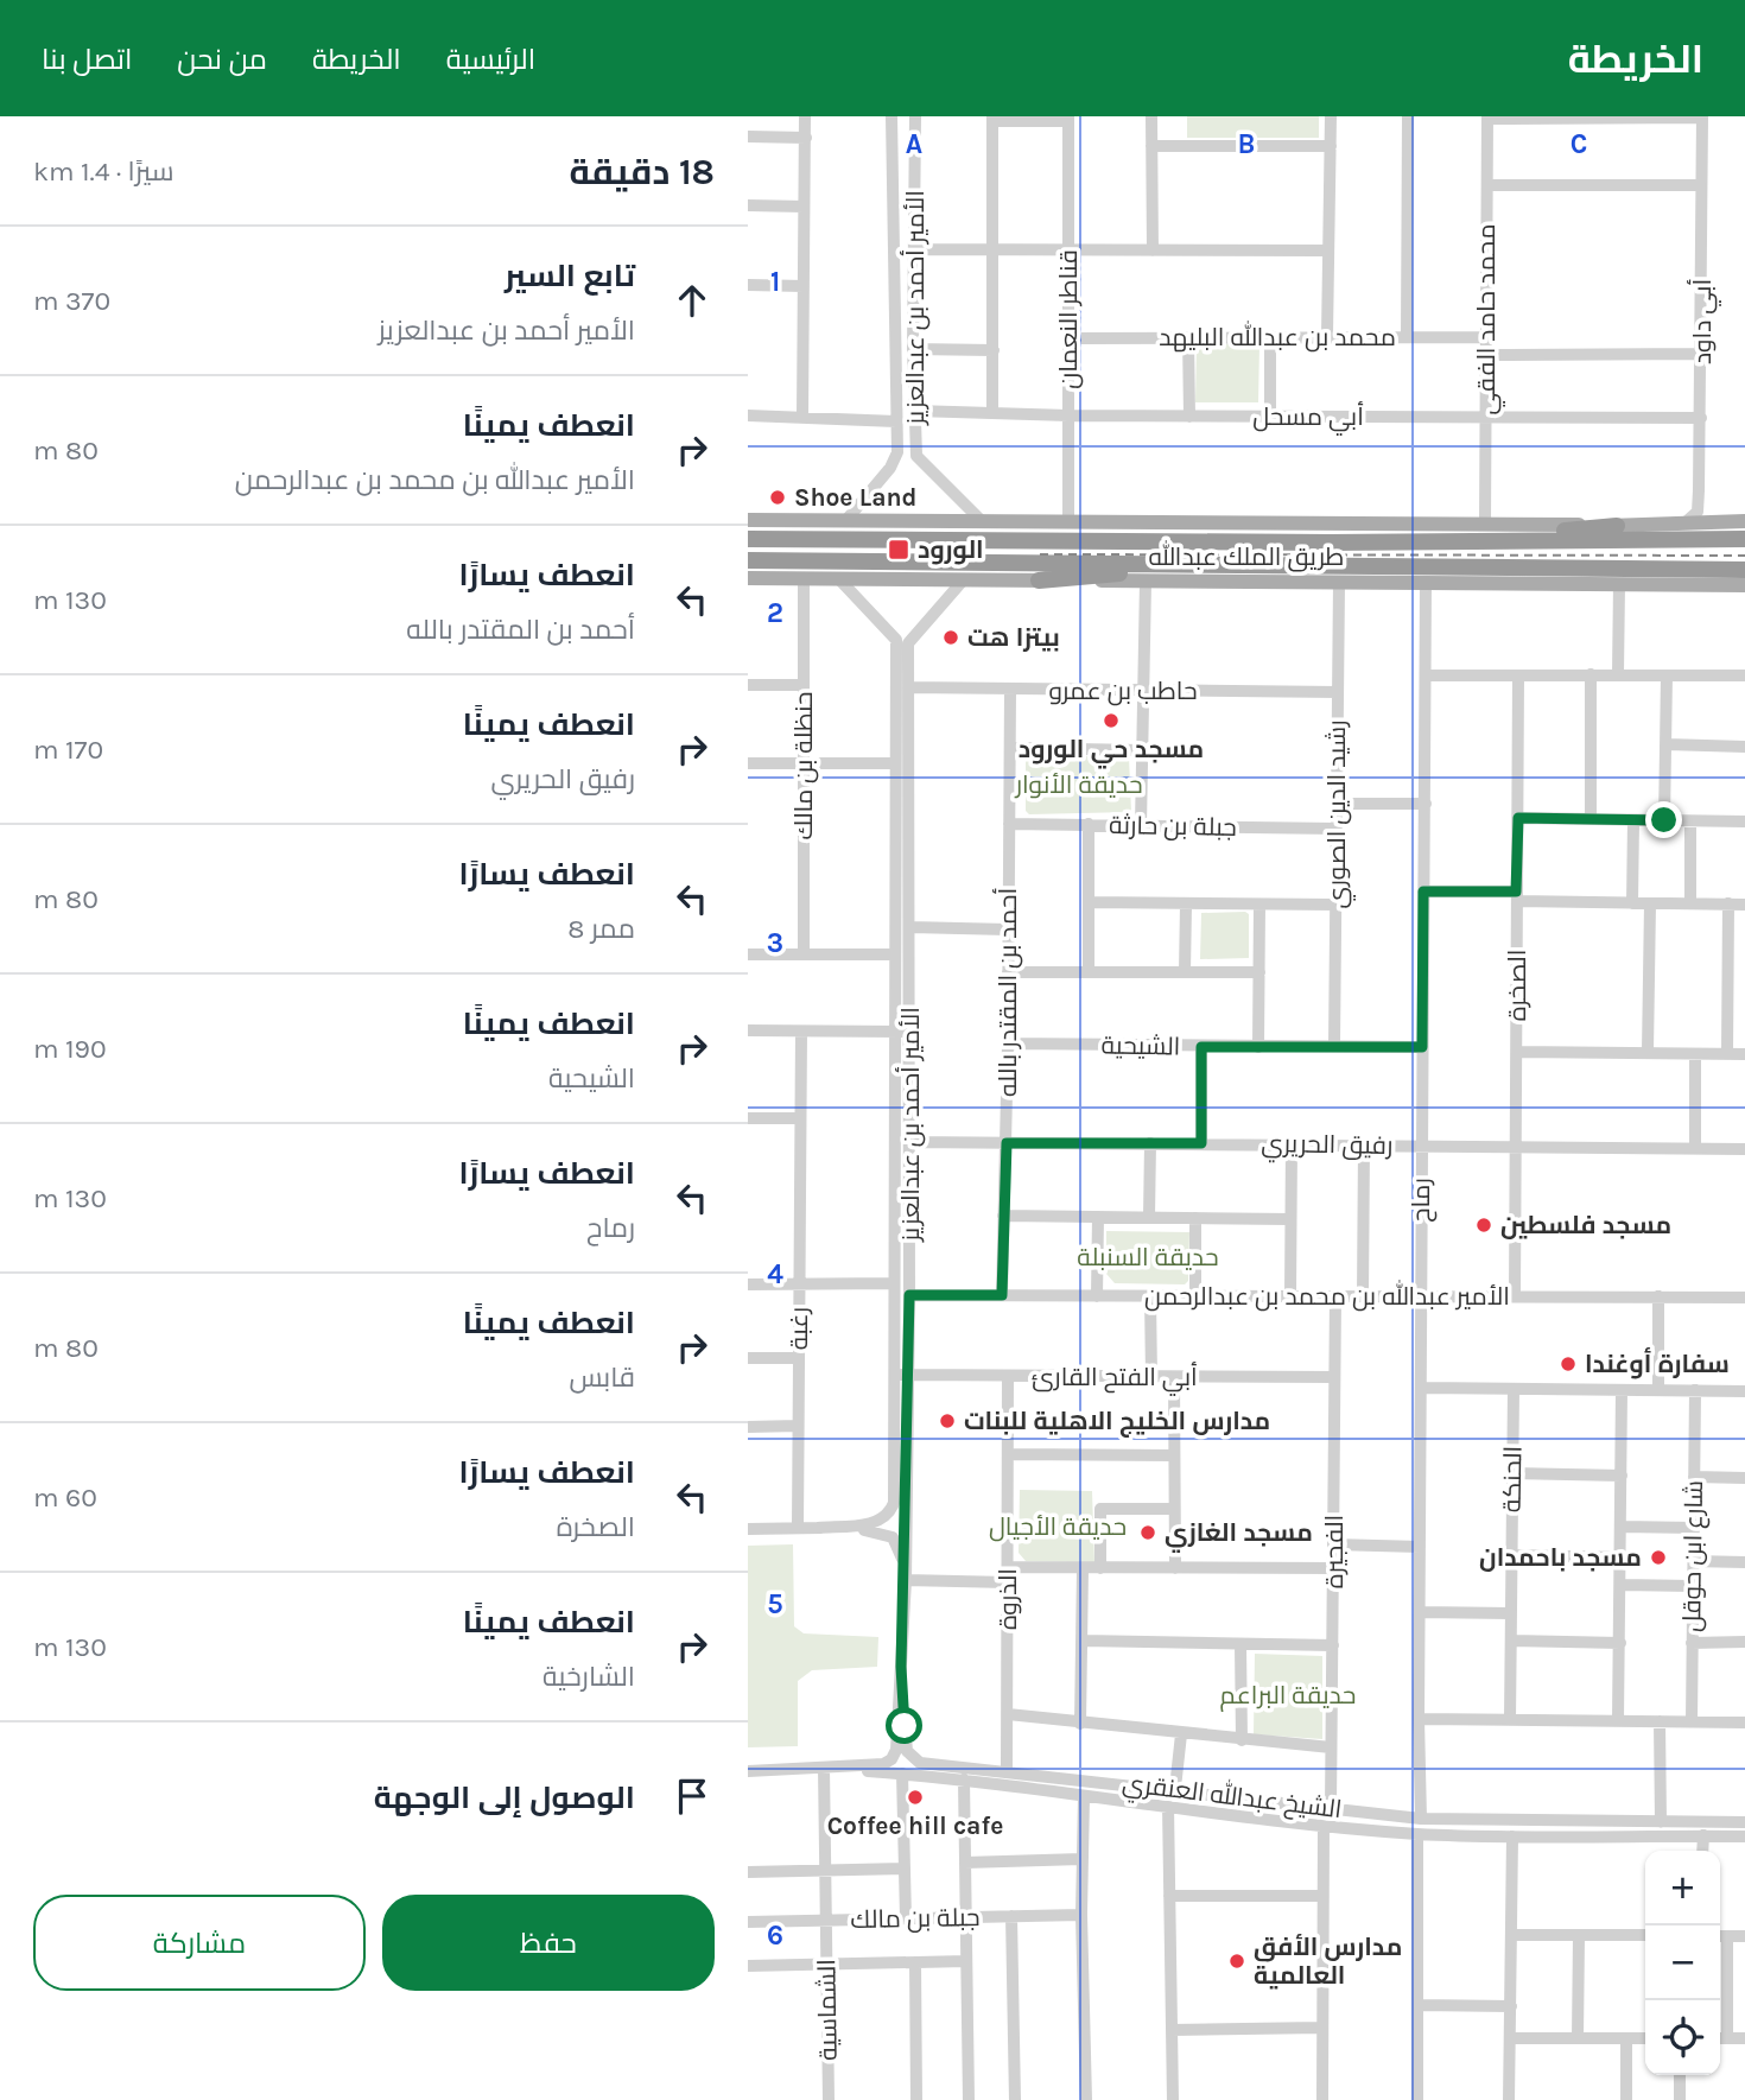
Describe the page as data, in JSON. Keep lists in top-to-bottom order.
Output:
{
  "streets": {
    "highway": ["طريق الملك عبدالله"],
    "street": [
      "الأمير أحمد بن عبدالعزيز",
      "قناطر النعمان",
      "محمد حامد الفقي",
      "أبي داود",
      "محمد بن عبدالله البليهد",
      "أبي مسحل",
      "حاطب بن عمرو",
      "حنظلة بن مالك",
      "رشيد الدين الصوري",
      "جبلة بن حارثة",
      "الصخرة",
      "أحمد بن المقتدر بالله",
      "الشيحية",
      "رفيق الحريري",
      "رماح",
      "الأمير عبدالله بن محمد بن عبدالرحمن",
      "رغبة",
      "أبي الفتح القارئ",
      "الحنكة",
      "الفجيرة",
      "شارع ابن حوقل",
      "الذروة",
      "الشيخ عبدالله العنقري",
      "جبلة بن مالك",
      "الشماسية"
    ]
  },
  "crossings": [
    ["الأمير أحمد بن عبدالعزيز", "أبي مسحل"],
    ["الأمير أحمد بن عبدالعزيز", "طريق الملك عبدالله"],
    ["الأمير أحمد بن عبدالعزيز", "حاطب بن عمرو"],
    ["الأمير أحمد بن عبدالعزيز", "رفيق الحريري"],
    ["الأمير أحمد بن عبدالعزيز", "الأمير عبدالله بن محمد بن عبدالرحمن"],
    ["الأمير أحمد بن عبدالعزيز", "أبي الفتح القارئ"],
    ["الأمير أحمد بن عبدالعزيز", "الشيخ عبدالله العنقري"],
    ["قناطر النعمان", "محمد بن عبدالله البليهد"],
    ["قناطر النعمان", "أبي مسحل"],
    ["محمد حامد الفقي", "محمد بن عبدالله البليهد"],
    ["محمد حامد الفقي", "أبي مسحل"],
    ["أبي داود", "أبي مسحل"],
    ["طريق الملك عبدالله", "حنظلة بن مالك"],
    ["طريق الملك عبدالله", "رشيد الدين الصوري"],
    ["طريق الملك عبدالله", "رماح"],
    ["حاطب بن عمرو", "رشيد الدين الصوري"],
    ["حاطب بن عمرو", "أحمد بن المقتدر بالله"],
    ["رشيد الدين الصوري", "جبلة بن حارثة"],
    ["رشيد الدين الصوري", "الشيحية"],
    ["جبلة بن حارثة", "أحمد بن المقتدر بالله"],
    ["الصخرة", "رفيق الحريري"],
    ["الصخرة", "الأمير عبدالله بن محمد بن عبدالرحمن"],
    ["أحمد بن المقتدر بالله", "الشيحية"],
    ["أحمد بن المقتدر بالله", "رفيق الحريري"],
    ["أحمد بن المقتدر بالله", "الأمير عبدالله بن محمد بن عبدالرحمن"],
    ["الشيحية", "رماح"],
    ["رفيق الحريري", "رماح"],
    ["رماح", "الأمير عبدالله بن محمد بن عبدالرحمن"],
    ["رماح", "الشيخ عبدالله العنقري"],
    ["الأمير عبدالله بن محمد بن عبدالرحمن", "الفجيرة"],
    ["أبي الفتح القارئ", "الفجيرة"],
    ["أبي الفتح القارئ", "الذروة"],
    ["الفجيرة", "الشيخ عبدالله العنقري"],
    ["الذروة", "الشيخ عبدالله العنقري"],
    ["الشيخ عبدالله العنقري", "الشماسية"],
    ["جبلة بن مالك", "الشماسية"]
  ],
  "parks": [
    "حديقة الأنوار",
    "حديقة السنبلة",
    "حديقة الأجيال",
    "حديقة البراعم"
  ],
  "places": {
    "other": [
      "Shoe Land",
      "بيتزا هت",
      "مسجد حي الورود",
      "مسجد فلسطين",
      "سفارة أوغندا",
      "مدارس الخليج الاهلية للبنات",
      "مسجد الغازي",
      "مسجد باحمدان",
      "Coffee hill cafe",
      "مدارس الأفق العالمية"
    ],
    "transit": ["الورود"]
  },
  "page": {
    "header": "الخريطة",
    "nav": [
      "الرئيسية",
      "الخريطة",
      "من نحن",
      "اتصل بنا"
    ],
    "heading": ["18 دقيقة", "سيرًا · 1.4 km"],
    "list": [
      ["تابع السير", "الأمير أحمد بن عبدالعزيز", "370 m"],
      ["انعطف يمينًا", "الأمير عبدالله بن محمد بن عبدالرحمن", "80 m"],
      ["انعطف يسارًا", "أحمد بن المقتدر بالله", "130 m"],
      ["انعطف يمينًا", "رفيق الحريري", "170 m"],
      ["انعطف يسارًا", "ممر 8", "80 m"],
      ["انعطف يمينًا", "الشيحية", "190 m"],
      ["انعطف يسارًا", "رماح", "130 m"],
      ["انعطف يمينًا", "قابس", "80 m"],
      ["انعطف يسارًا", "الصخرة", "60 m"],
      ["انعطف يمينًا", "الشارخية", "130 m"],
      "الوصول إلى الوجهة"
    ],
    "map_buttons": ["+", "−"],
    "buttons": ["حفظ", "مشاركة"]
  },
  "grid": {
    "columns": ["A", "B", "C"],
    "rows": [
      "1",
      "2",
      "3",
      "4",
      "5",
      "6"
    ]
  }
}
